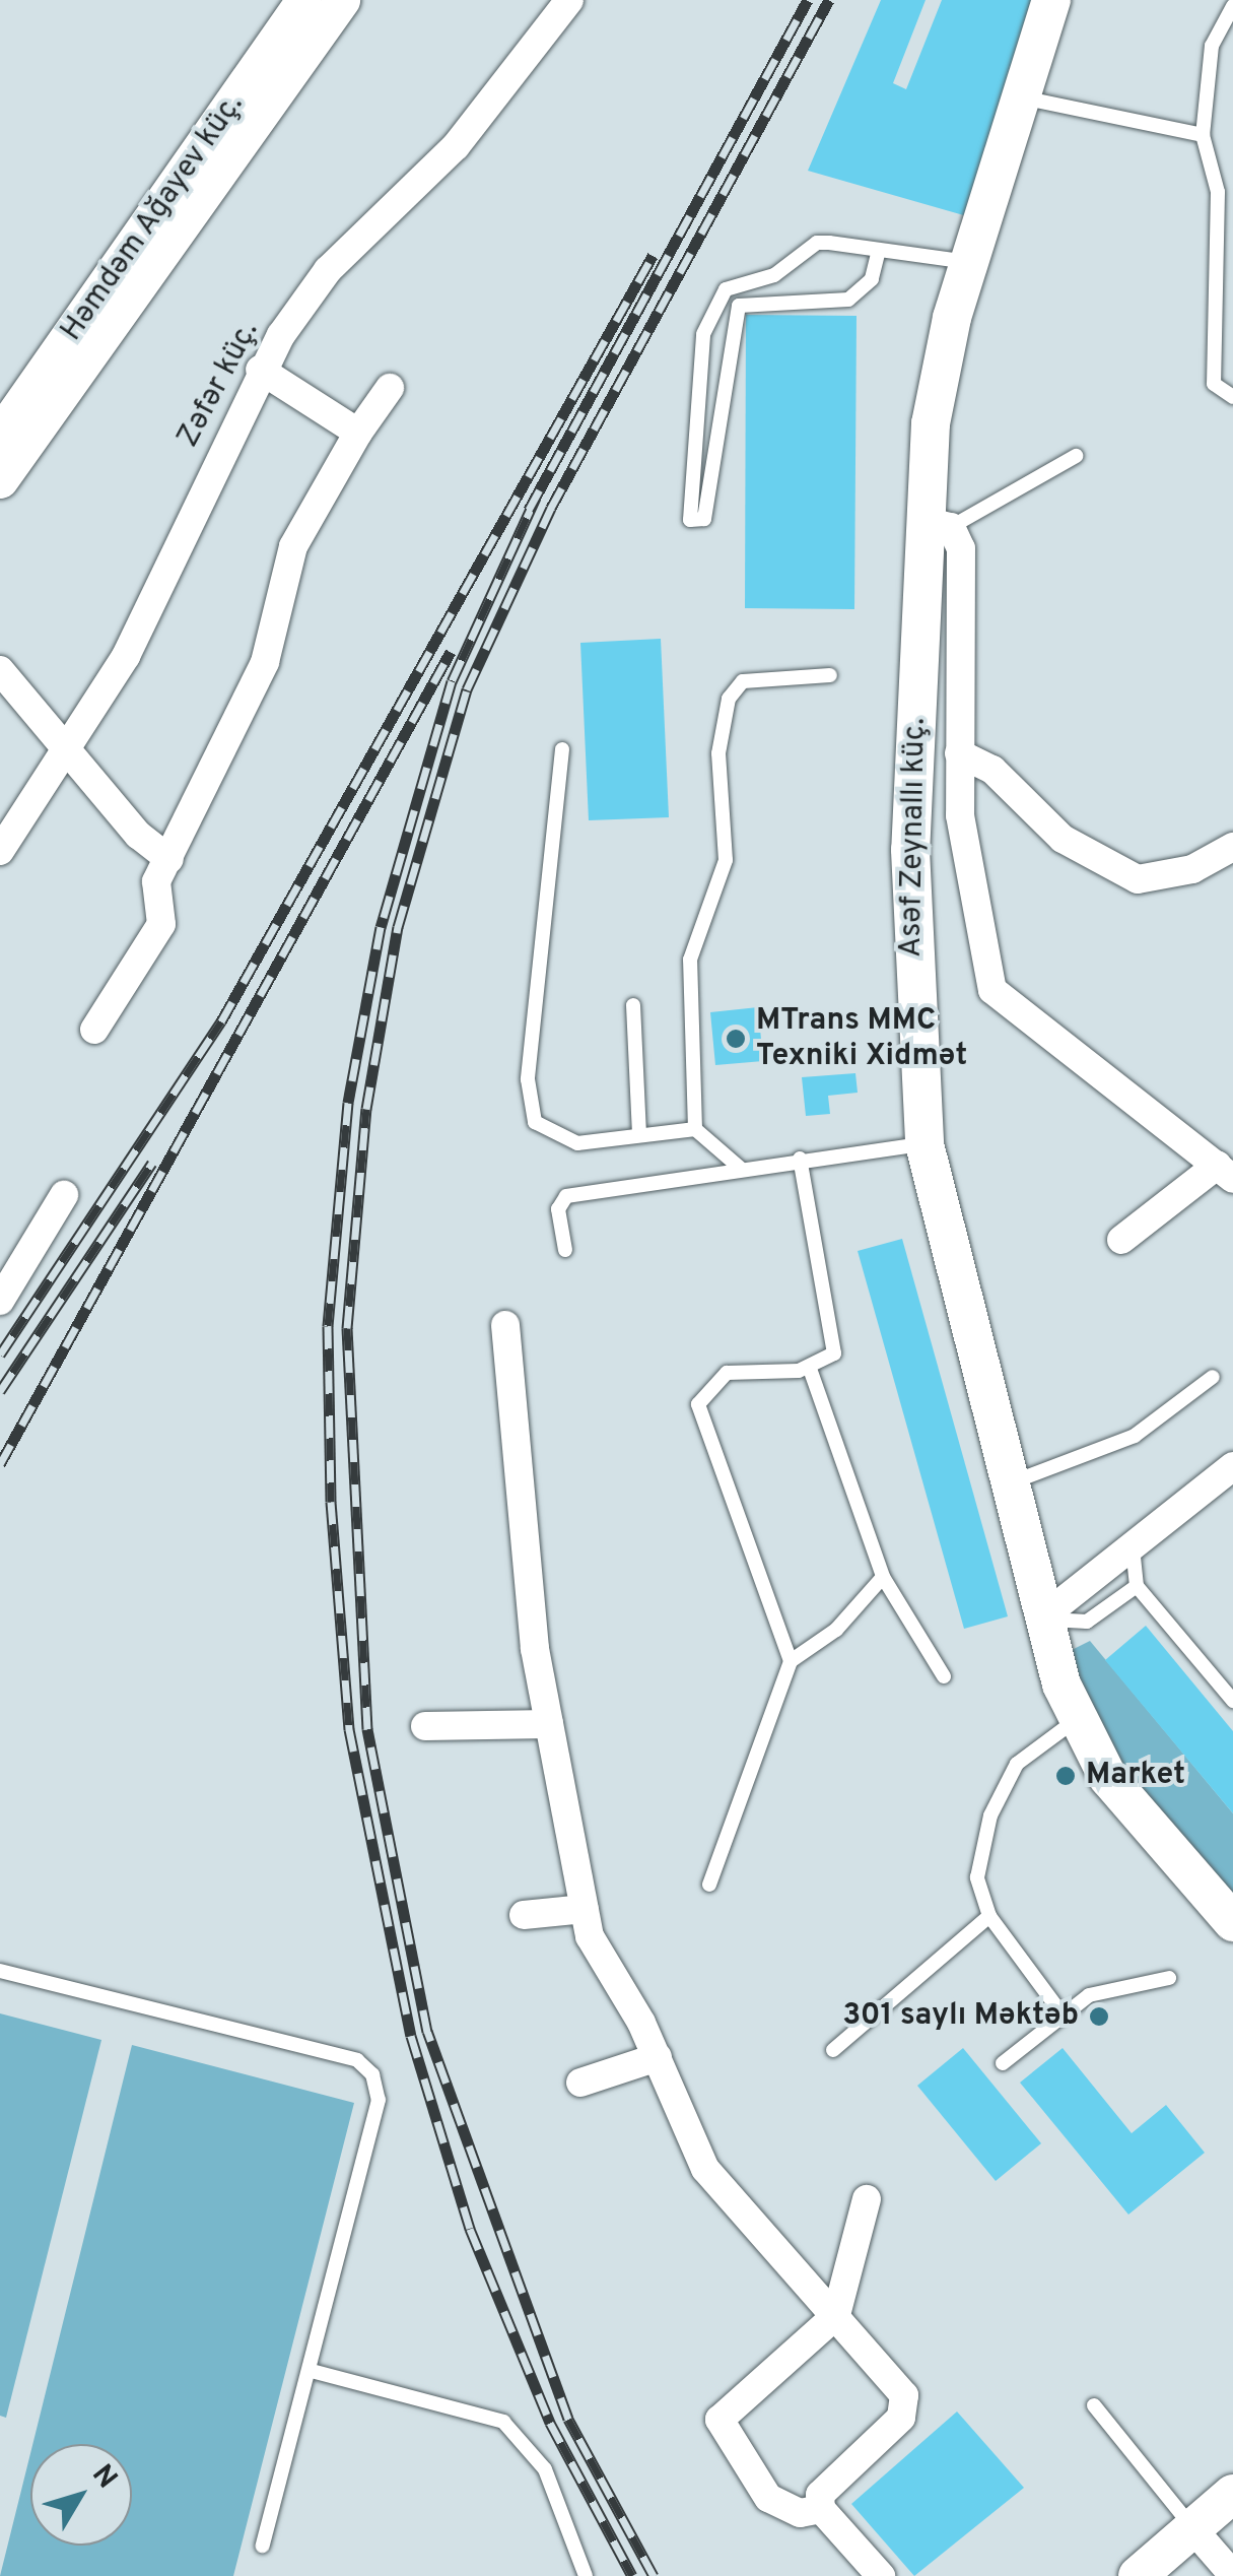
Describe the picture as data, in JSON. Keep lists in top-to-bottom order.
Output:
{
  "streets": {
    "main road": ["Asəf Zeynallı küç."],
    "street": ["Həmdəm Ağayev küç.", "Zəfər küç."]
  },
  "places": ["MTrans MMC Texniki Xidmət", "Market", "301 saylı Məktəb"],
  "north": "top right"
}
